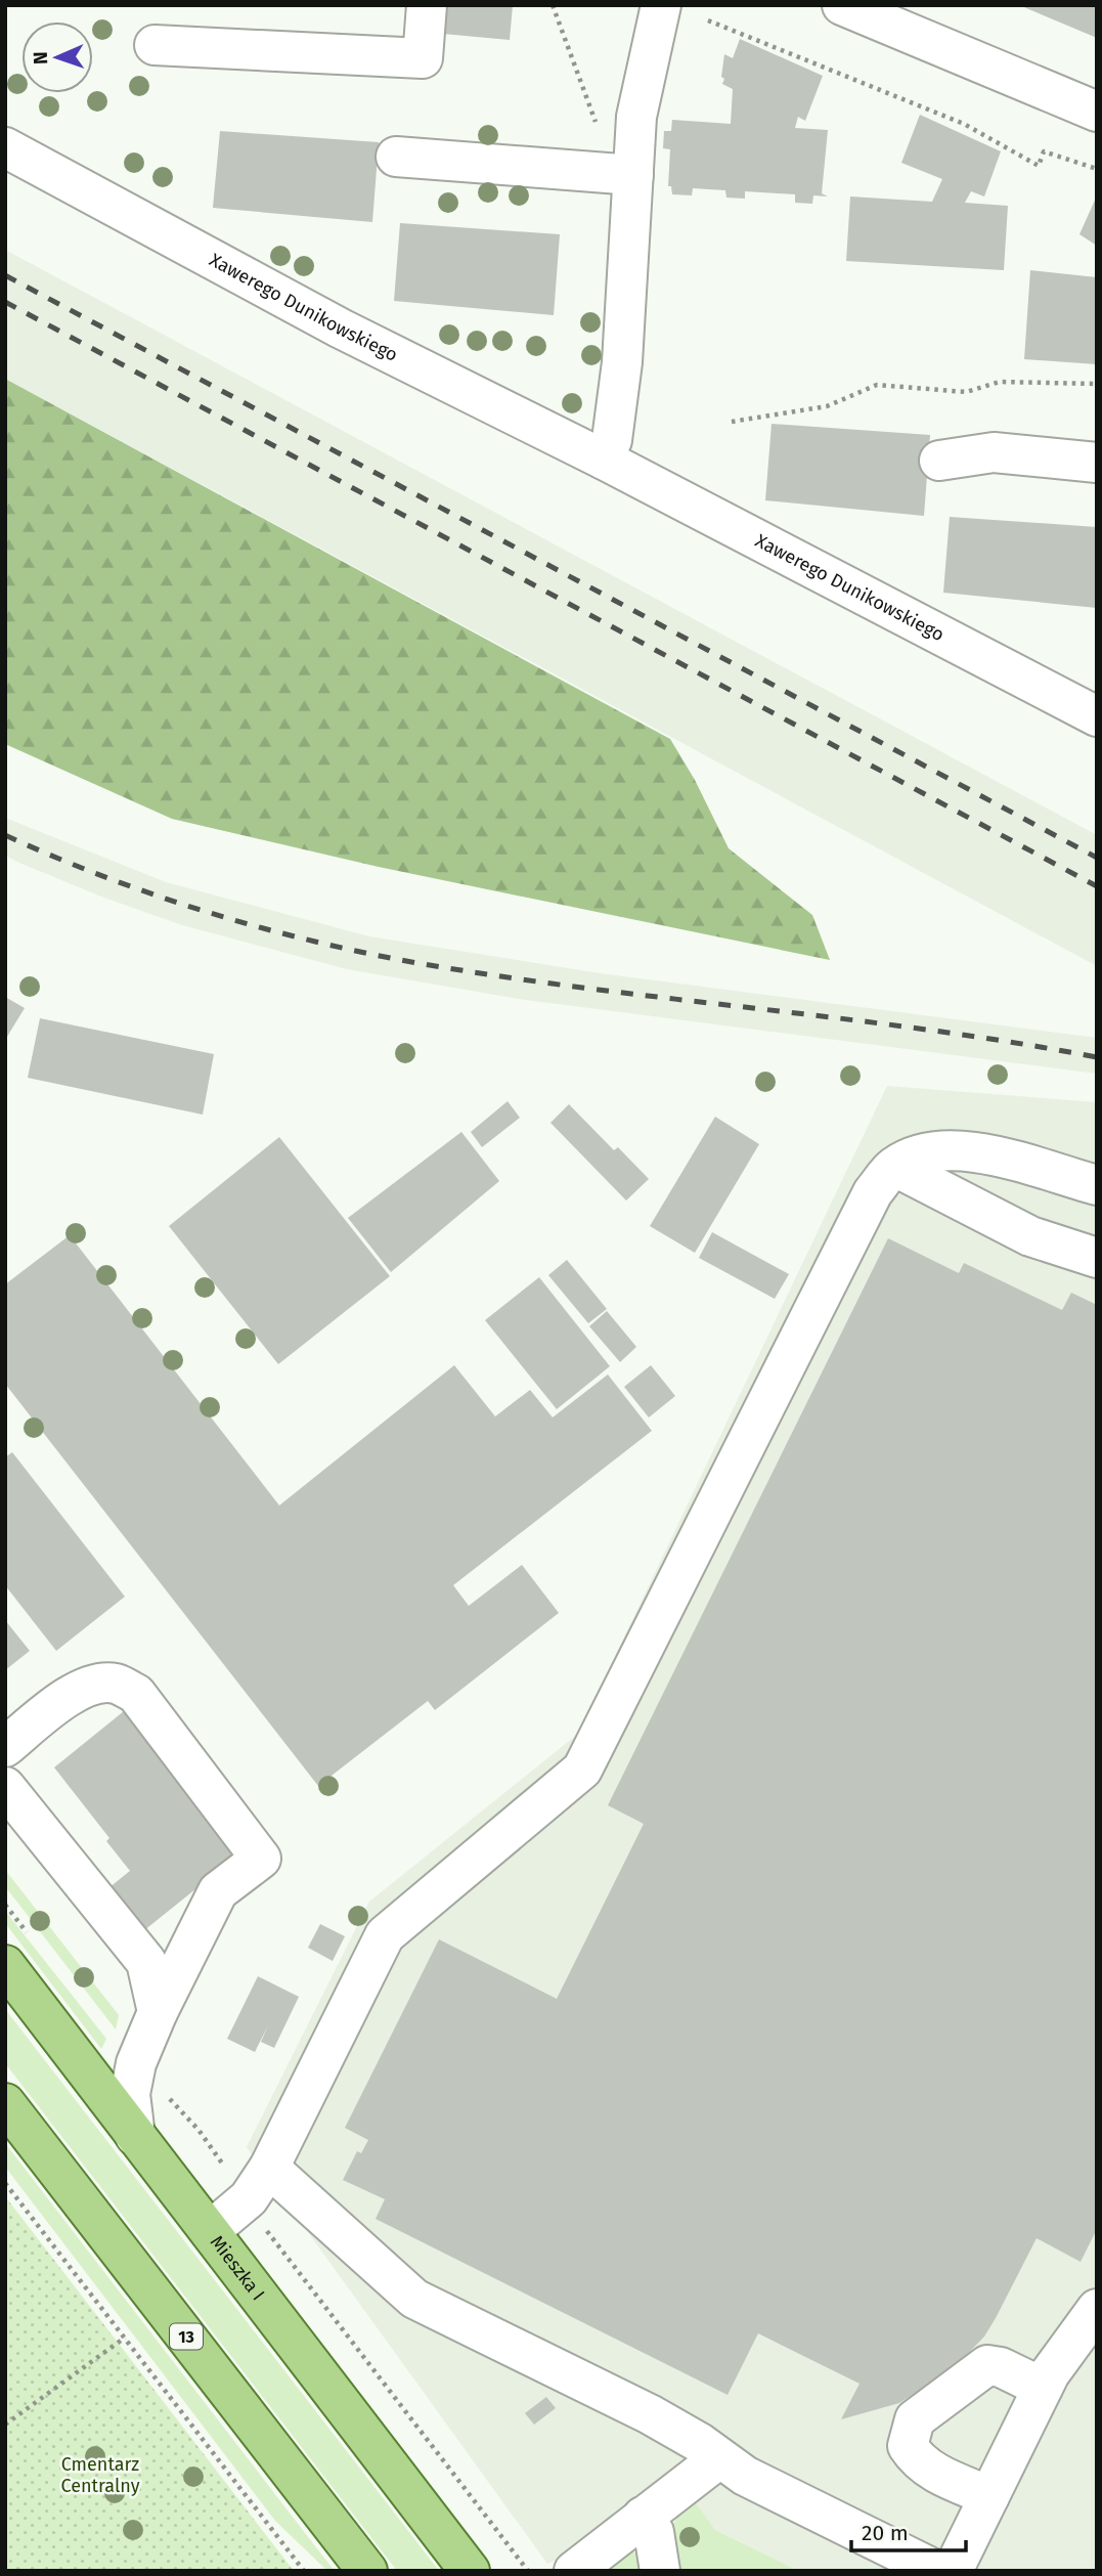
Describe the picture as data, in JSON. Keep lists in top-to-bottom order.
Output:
{
  "streets": {
    "main road": ["Mieszka I", "13"],
    "street": ["Xawerego Dunikowskiego"]
  },
  "parks": ["Cmentarz Centralny"],
  "scale_bar": "20 m",
  "north": "left"
}
